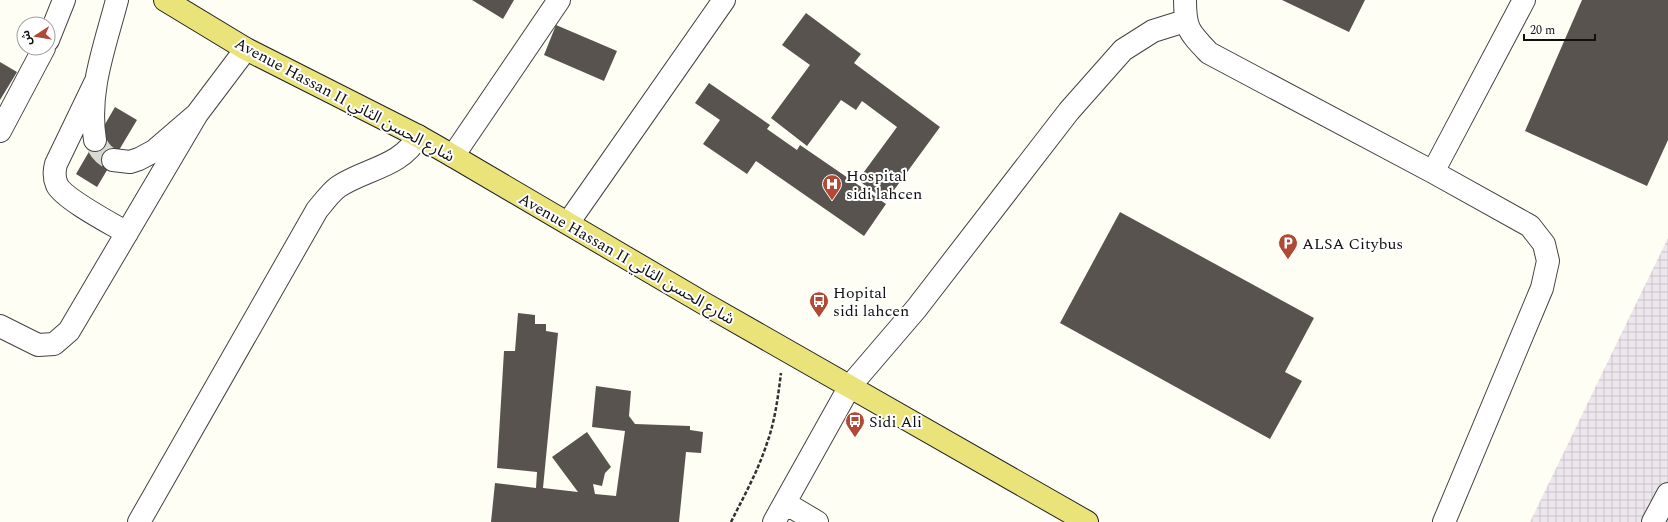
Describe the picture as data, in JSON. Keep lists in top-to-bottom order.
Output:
{
  "streets": {
    "main road": ["Avenue Hassan II شارع الحسن الثاني"]
  },
  "places": {
    "hospital": ["Hospital sidi lahcen"],
    "parking": ["ALSA Citybus"],
    "bus stop": ["Hopital sidi lahcen", "Sidi Ali"]
  },
  "scale_bar": "20 m",
  "north": "left"
}
